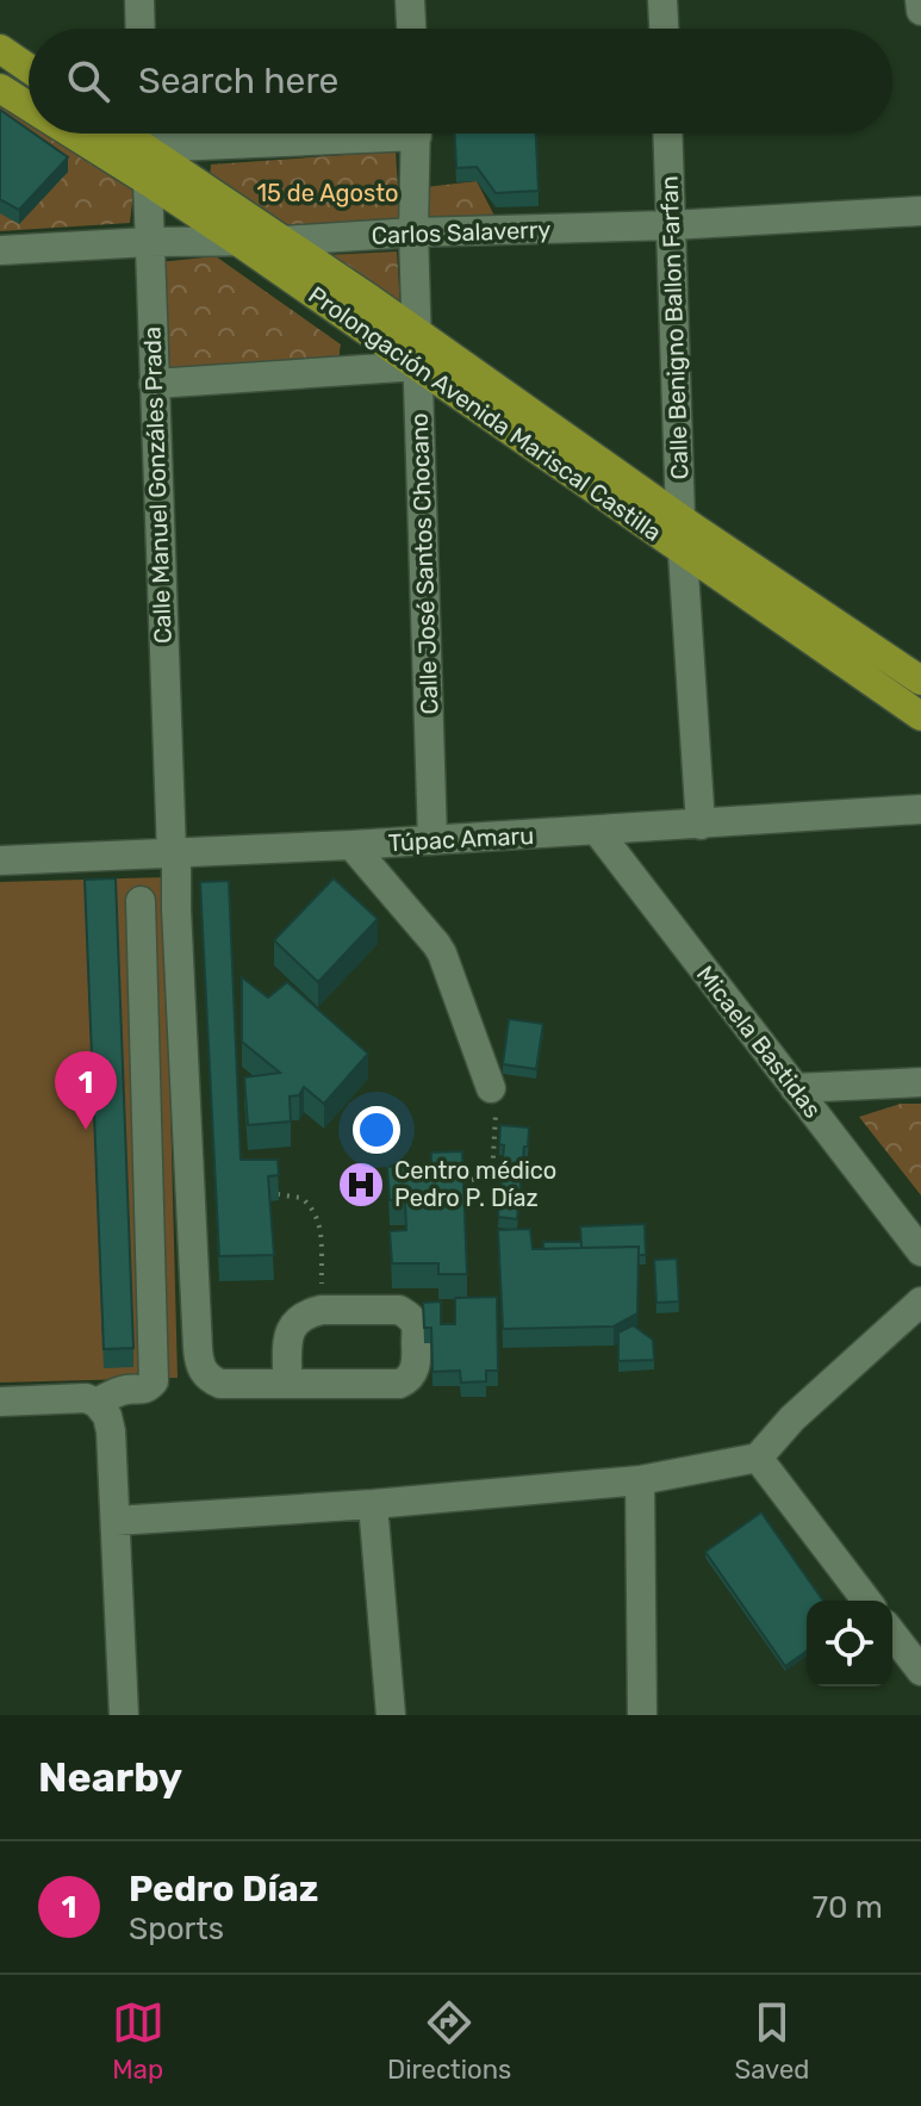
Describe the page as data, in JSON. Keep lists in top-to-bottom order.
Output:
{
  "streets": {
    "main road": ["Prolongación Avenida Mariscal Castilla"],
    "street": [
      "Carlos Salaverry",
      "Calle Benigno Ballon Farfan",
      "Calle Manuel Gonzáles Prada",
      "Calle José Santos Chocano",
      "Túpac Amaru",
      "Micaela Bastidas"
    ]
  },
  "crossings": [
    ["Carlos Salaverry", "Calle Benigno Ballon Farfan"],
    ["Carlos Salaverry", "Prolongación Avenida Mariscal Castilla"],
    ["Carlos Salaverry", "Calle Manuel Gonzáles Prada"],
    ["Carlos Salaverry", "Calle José Santos Chocano"],
    ["Calle Benigno Ballon Farfan", "Prolongación Avenida Mariscal Castilla"],
    ["Calle Benigno Ballon Farfan", "Túpac Amaru"],
    ["Prolongación Avenida Mariscal Castilla", "Calle Manuel Gonzáles Prada"],
    ["Prolongación Avenida Mariscal Castilla", "Calle José Santos Chocano"],
    ["Calle Manuel Gonzáles Prada", "Túpac Amaru"],
    ["Calle José Santos Chocano", "Túpac Amaru"],
    ["Túpac Amaru", "Micaela Bastidas"]
  ],
  "parks": ["15 de Agosto"],
  "places": {
    "hospital": ["Centro médico Pedro P. Díaz"]
  },
  "page": {
    "search": "Search here",
    "pins": "1",
    "heading": "Nearby",
    "list": [
      {
        "mark": "1",
        "name": "Pedro Díaz",
        "note": "Sports",
        "value": "70 m"
      }
    ],
    "nav": ["Map", "Directions", "Saved"]
  }
}
